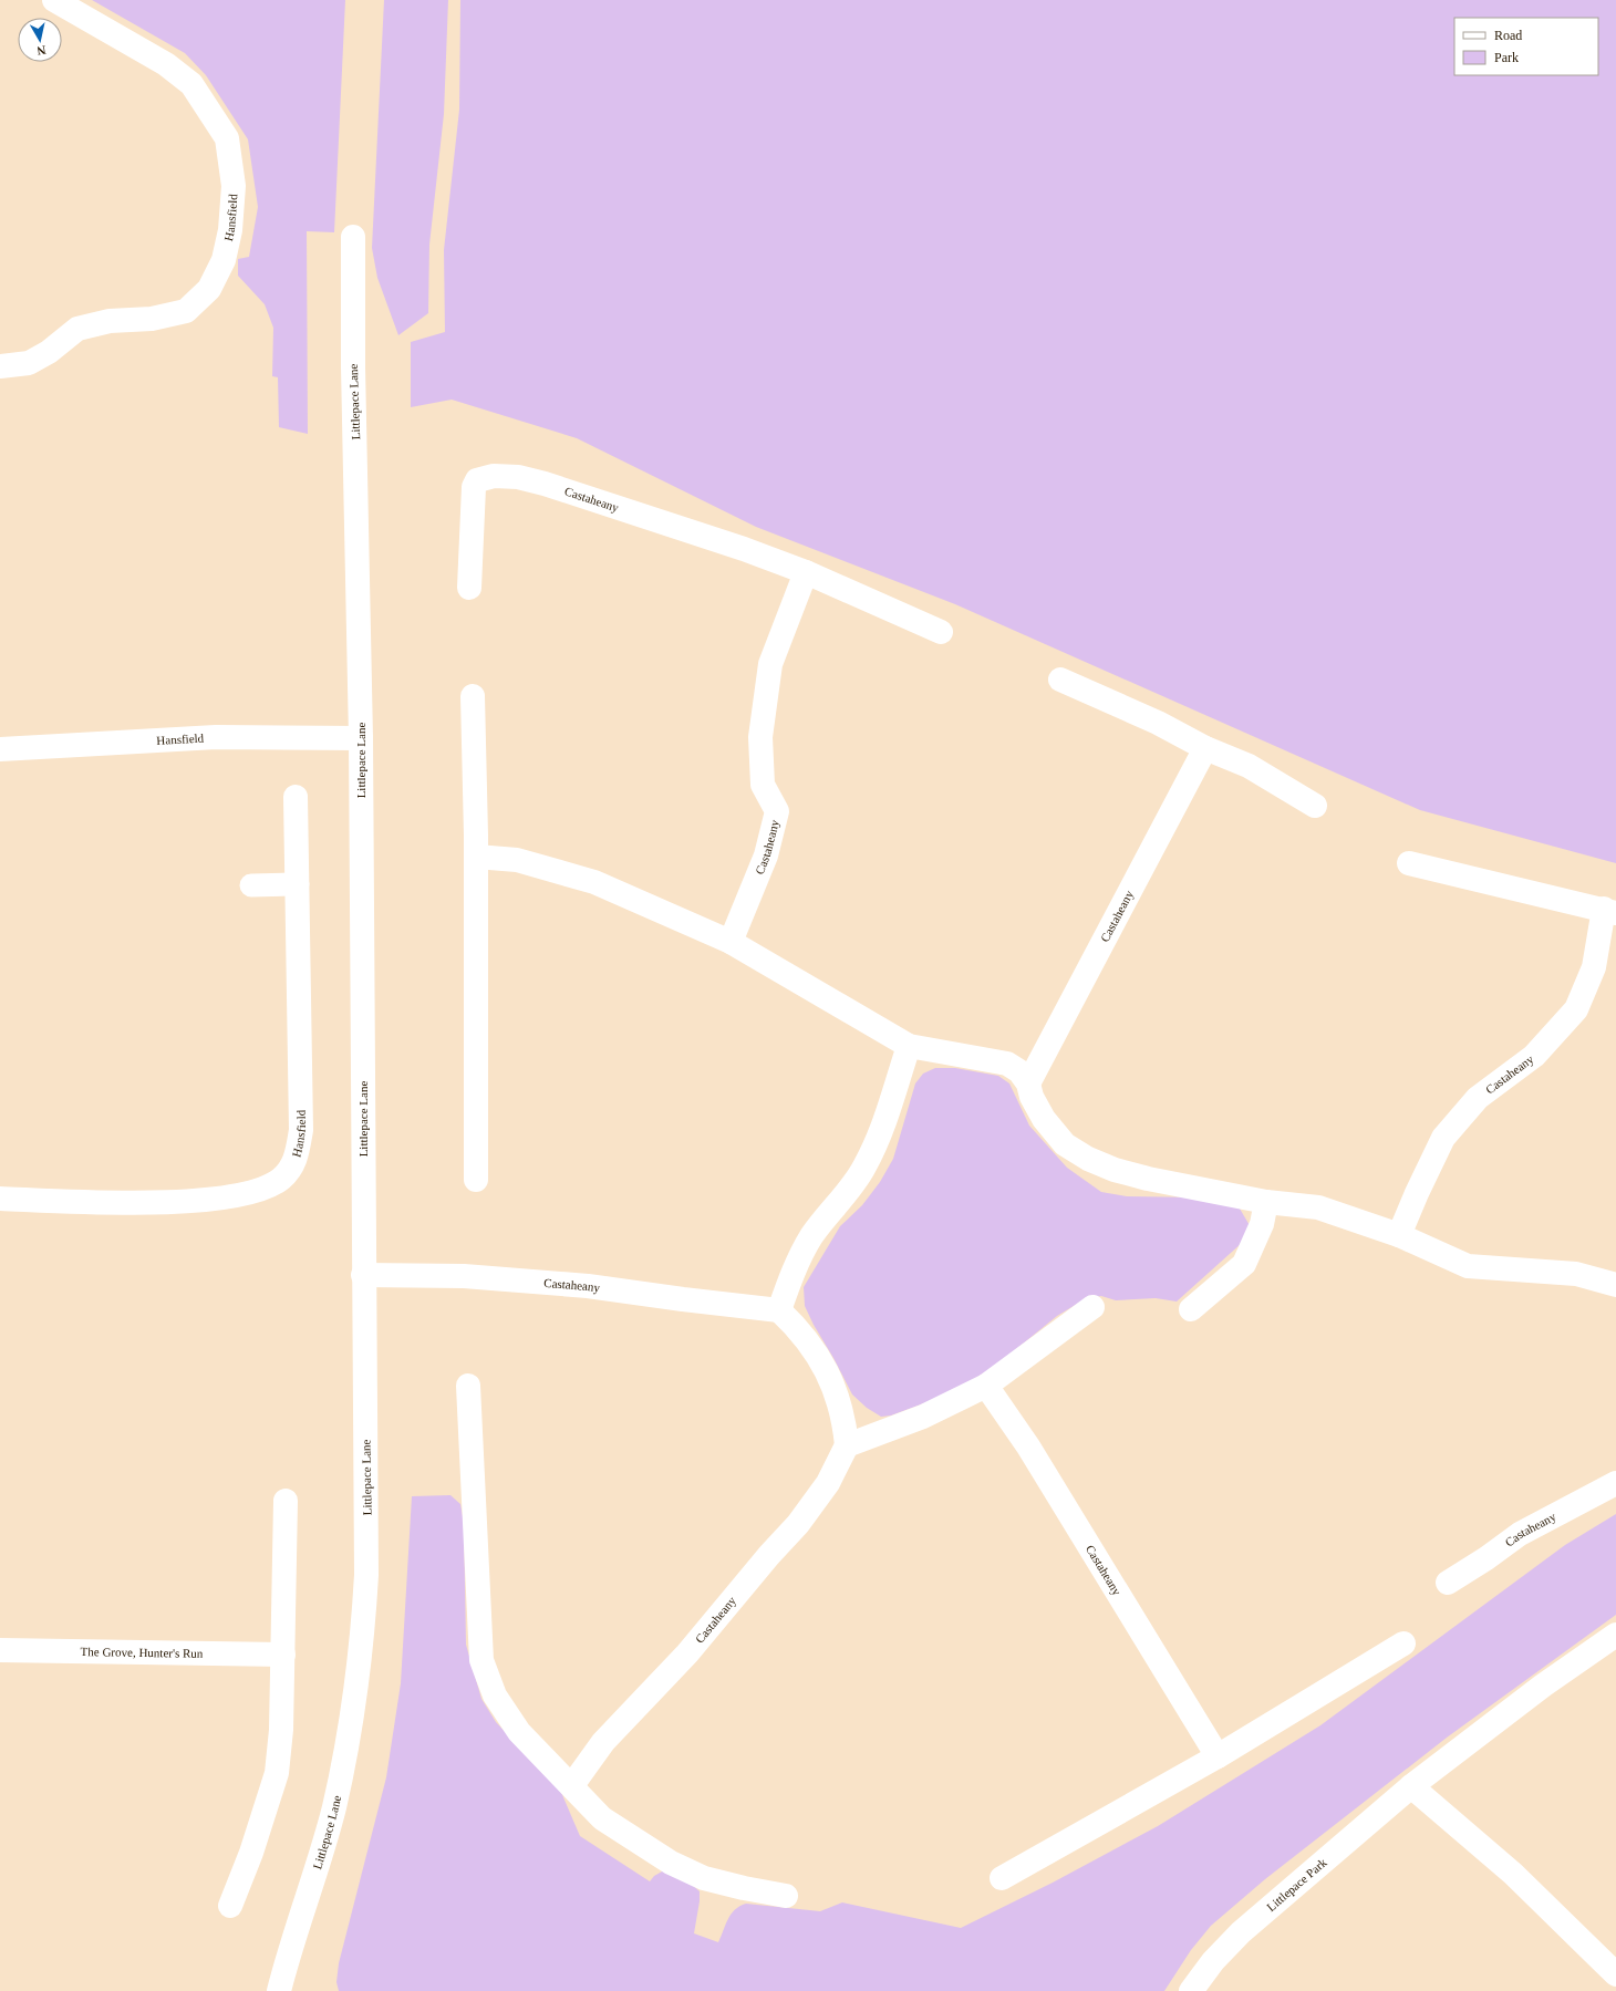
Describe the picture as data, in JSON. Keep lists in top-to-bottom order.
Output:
{
  "streets": {
    "street": [
      "Hansfield",
      "Littlepace Lane",
      "Castaheany",
      "The Grove, Hunter's Run",
      "Littlepace Park"
    ]
  },
  "crossings": [
    ["Hansfield", "Littlepace Lane"],
    ["Littlepace Lane", "Castaheany"]
  ],
  "legend": ["Road", "Park"],
  "north": "bottom"
}
